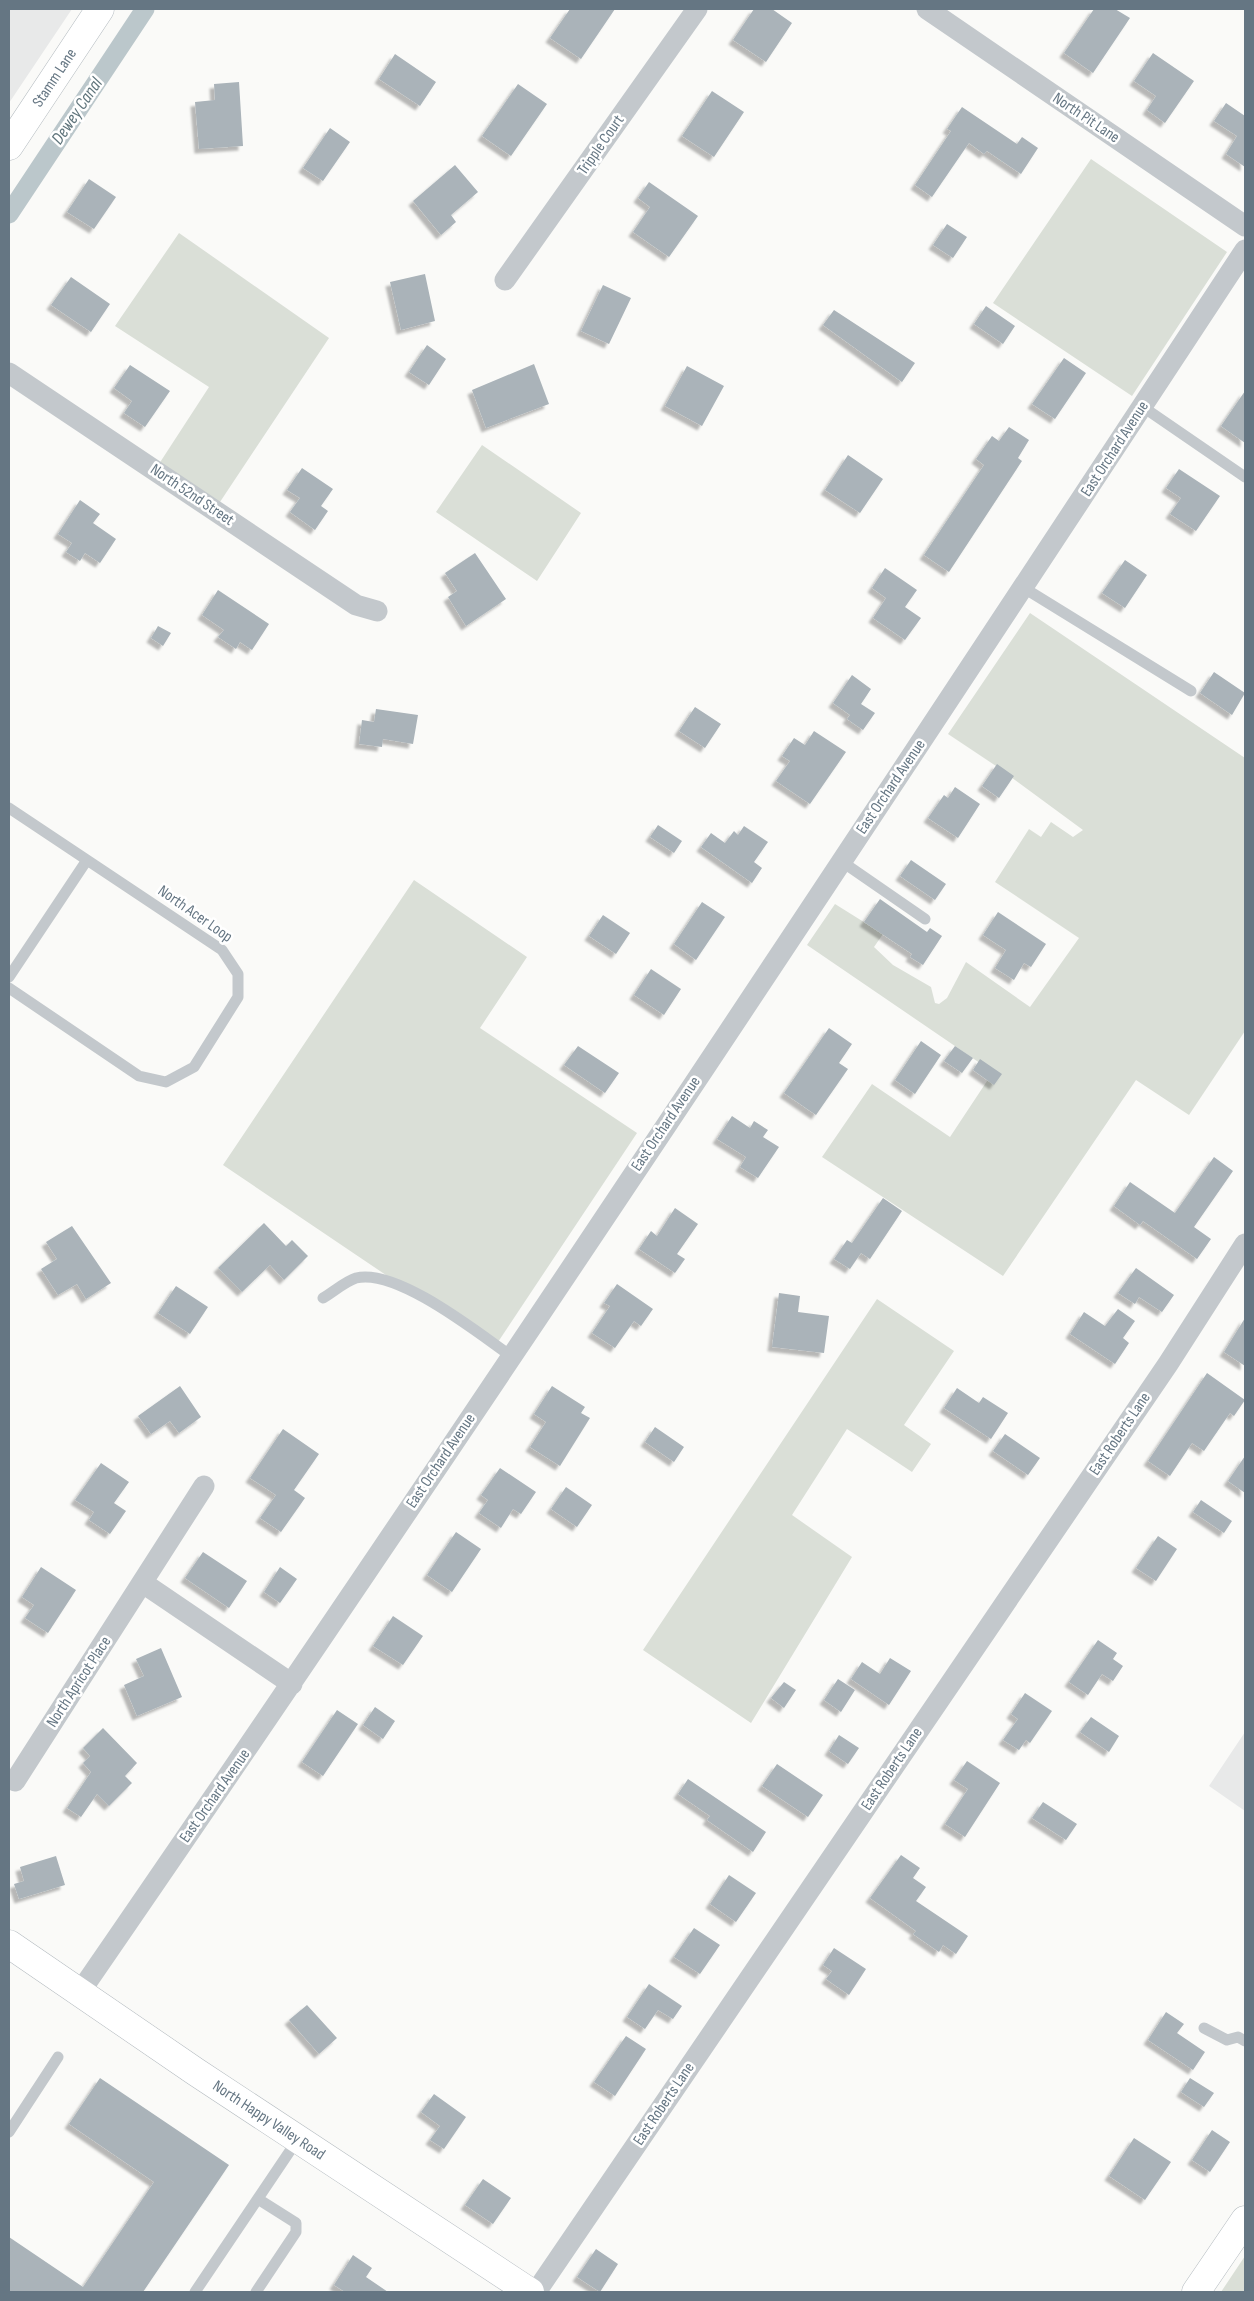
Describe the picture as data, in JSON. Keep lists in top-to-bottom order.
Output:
{
  "streets": {
    "main road": ["Stamm Lane", "North Happy Valley Road"],
    "street": [
      "North Pit Lane",
      "Tripple Court",
      "East Orchard Avenue",
      "North 52nd Street",
      "East Roberts Lane",
      "North Apricot Place"
    ],
    "lane": ["North Acer Loop"]
  },
  "crossings": [
    ["East Orchard Avenue", "North Happy Valley Road"]
  ],
  "water": ["Dewey Canal"]
}
